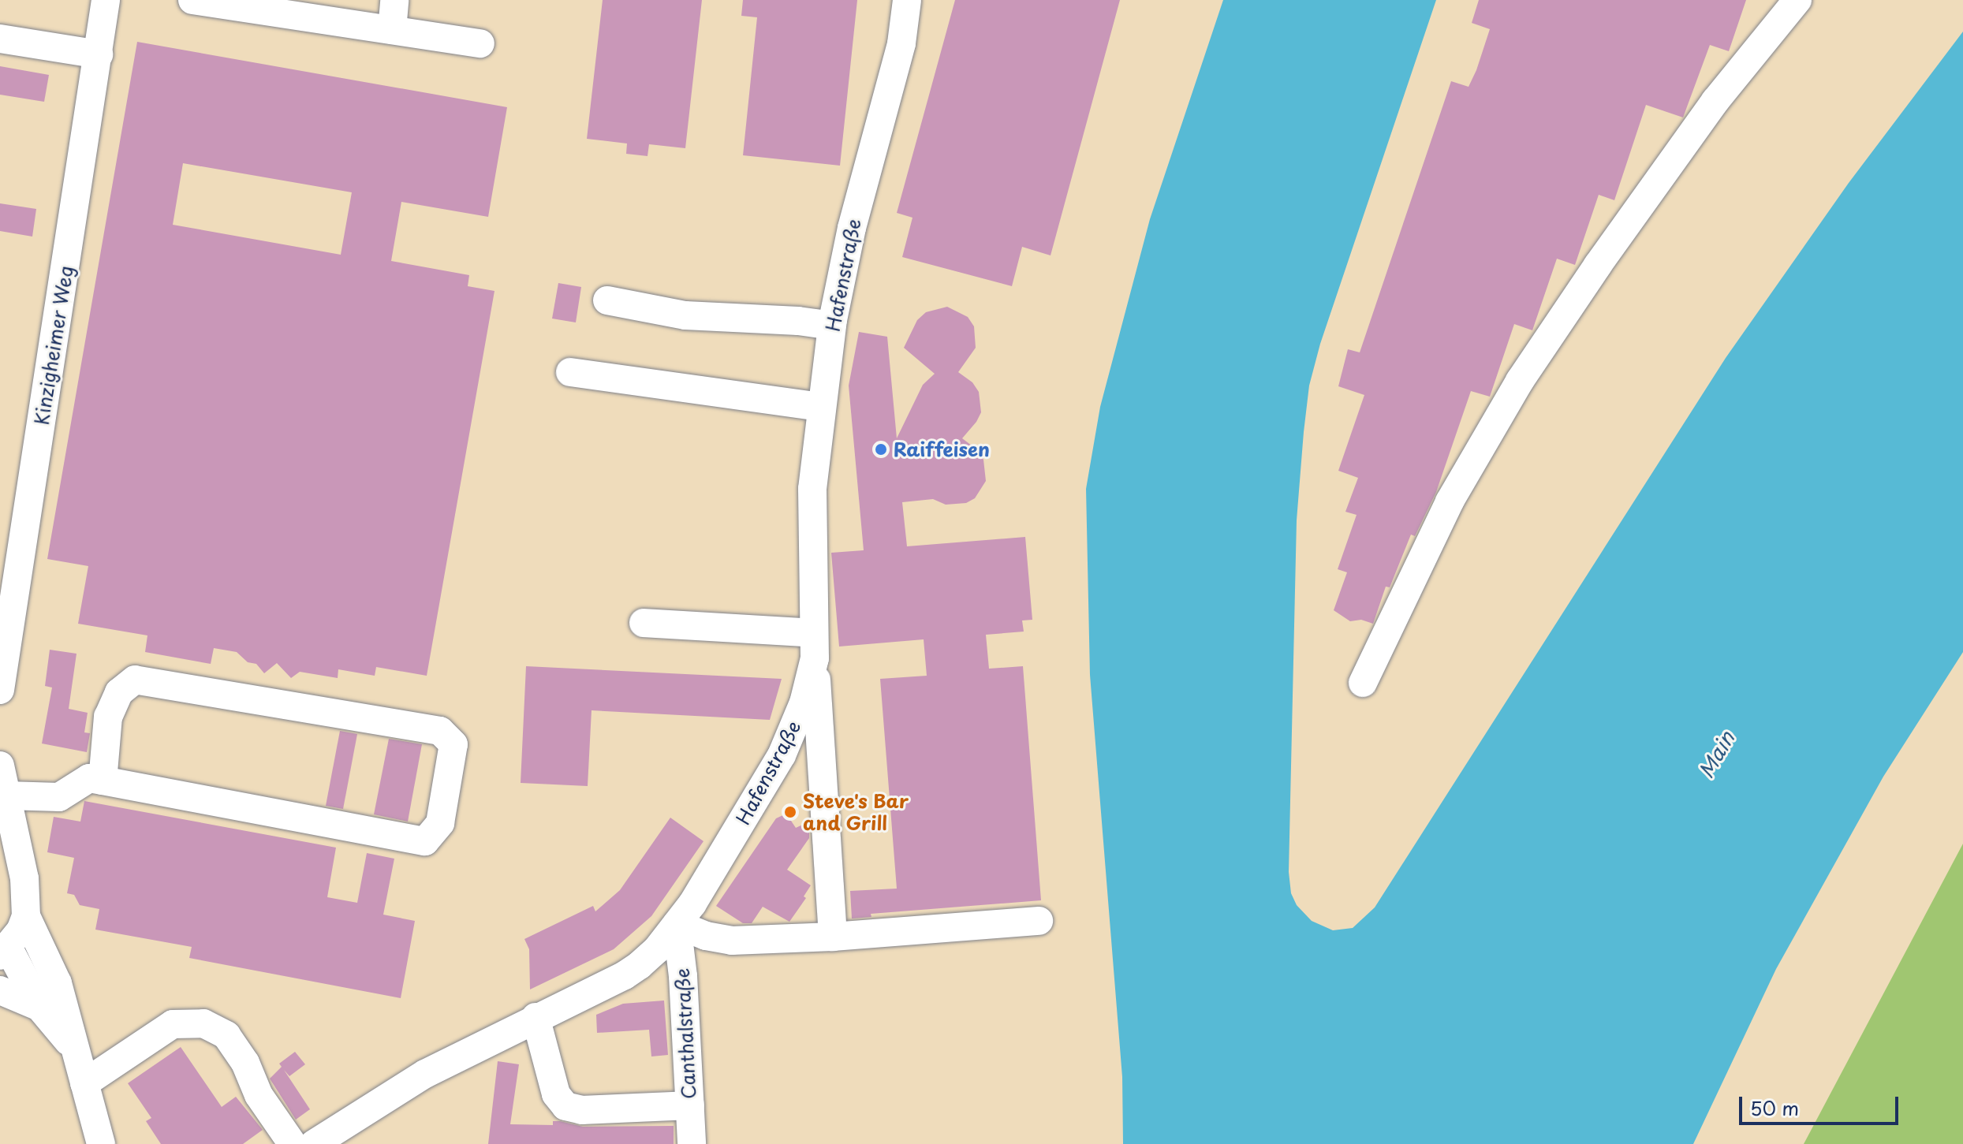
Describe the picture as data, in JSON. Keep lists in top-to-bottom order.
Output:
{
  "streets": {
    "street": ["Hafenstraße", "Kinzigheimer Weg", "Canthalstraße"]
  },
  "crossings": [
    ["Hafenstraße", "Canthalstraße"]
  ],
  "water": ["Main"],
  "places": ["Raiffeisen", "Steve's Bar and Grill"],
  "scale_bar": "50 m"
}
